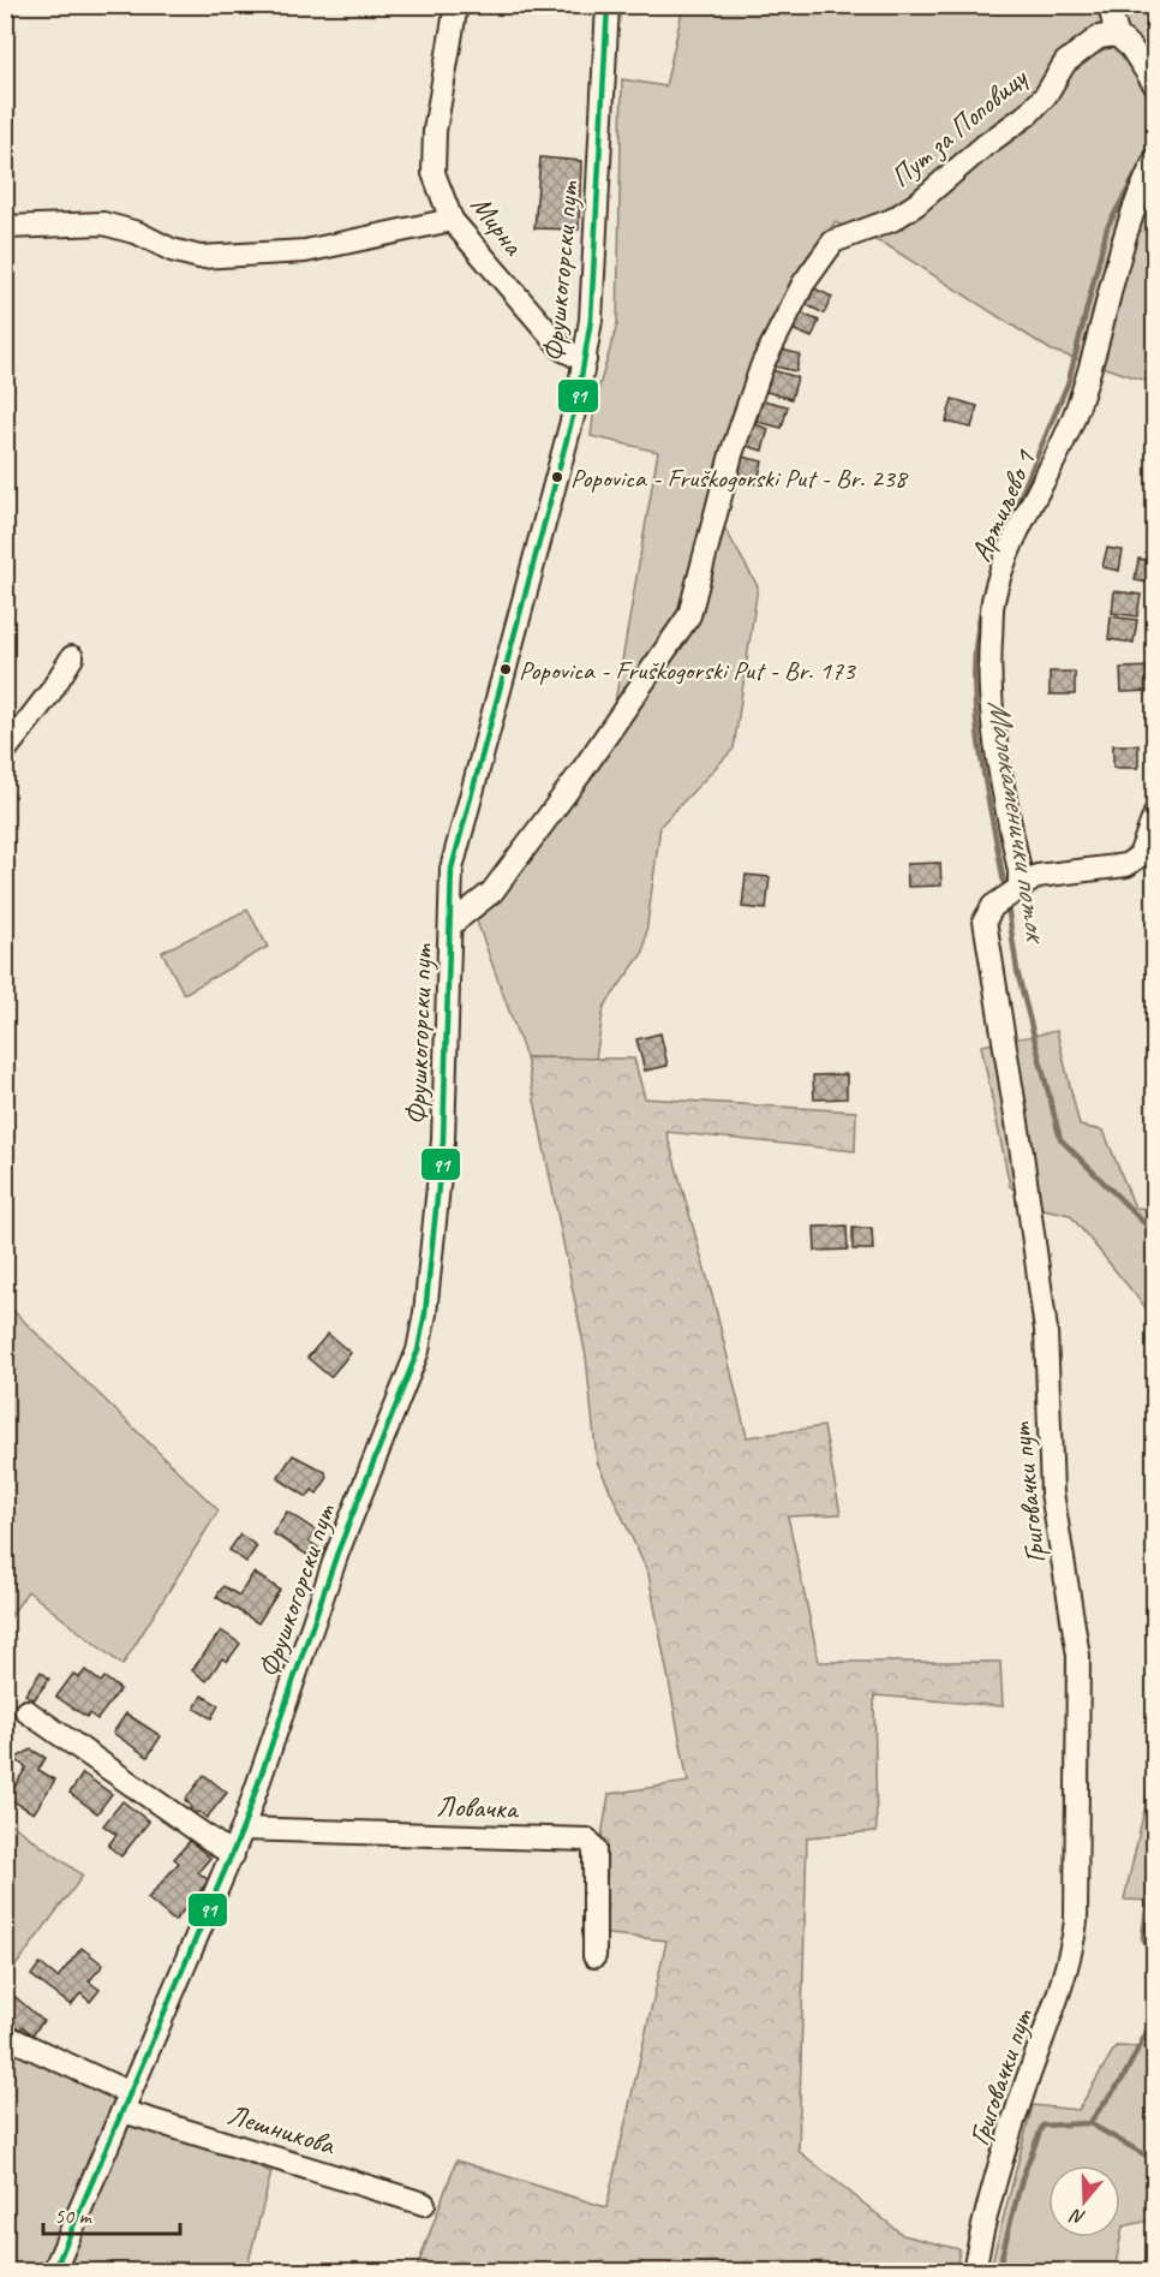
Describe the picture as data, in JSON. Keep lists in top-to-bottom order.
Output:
{
  "streets": {
    "street": [
      "Пут за Поповицу",
      "Мирна",
      "Фрушкогорски пут",
      "Артиљево 1",
      "Григовачки пут",
      "Ловачка",
      "Лешникова"
    ]
  },
  "crossings": [
    ["Пут за Поповицу", "Фрушкогорски пут"],
    ["Мирна", "Фрушкогорски пут"],
    ["Фрушкогорски пут", "Ловачка"],
    ["Фрушкогорски пут", "Лешникова"],
    ["Артиљево 1", "Григовачки пут"]
  ],
  "water": ["Малокаменички поток"],
  "places": ["Popovica - Fruškogorski Put - Br. 238", "Popovica - Fruškogorski Put - Br. 173"],
  "lines": ["transit line 91"],
  "scale_bar": "50 m",
  "north": "bottom"
}
